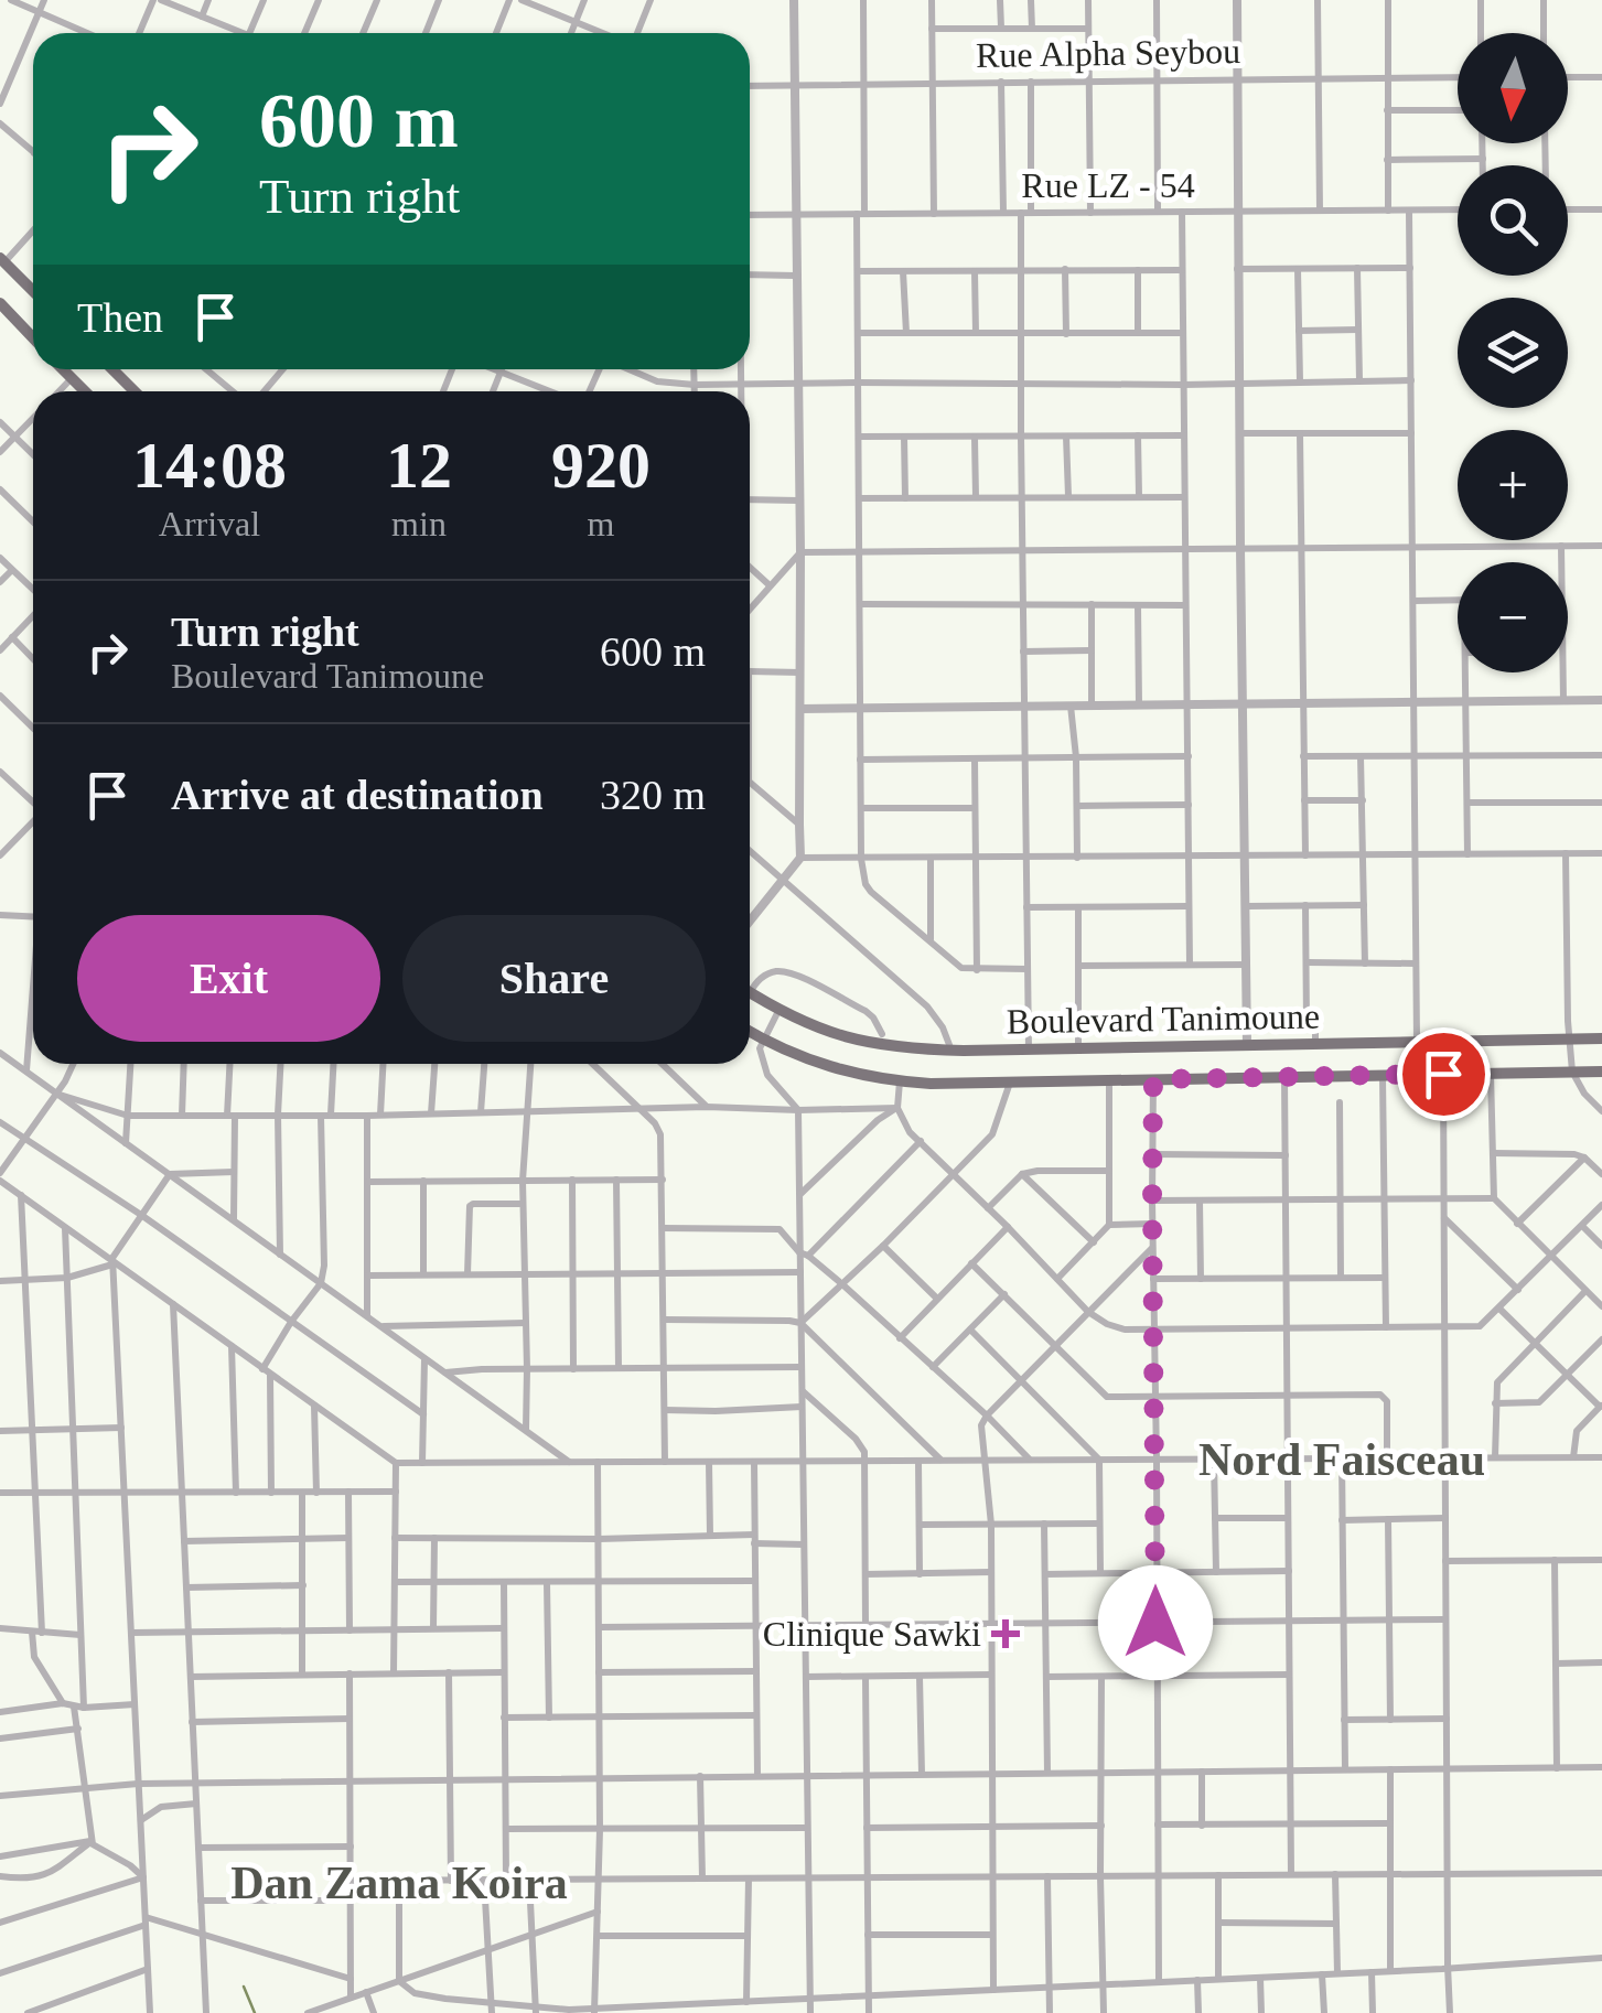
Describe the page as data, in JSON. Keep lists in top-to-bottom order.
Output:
{
  "streets": {
    "main road": ["Boulevard Tanimoune"],
    "street": ["Rue Alpha Seybou", "Rue LZ - 54"]
  },
  "districts": ["Nord Faisceau", "Dan Zama Koira"],
  "places": {
    "health": ["Clinique Sawki"]
  },
  "north": "bottom",
  "page": {
    "map_buttons": ["+", "−"],
    "turn": ["600 m", "Turn right"],
    "then": "Then",
    "eta": [
      "14:08",
      "Arrival",
      "12",
      "min",
      "920",
      "m"
    ],
    "list": [
      {
        "name": "Turn right",
        "note": "Boulevard Tanimoune",
        "value": "600 m"
      },
      {
        "name": "Arrive at destination",
        "value": "320 m"
      }
    ],
    "buttons": ["Exit", "Share"]
  }
}
